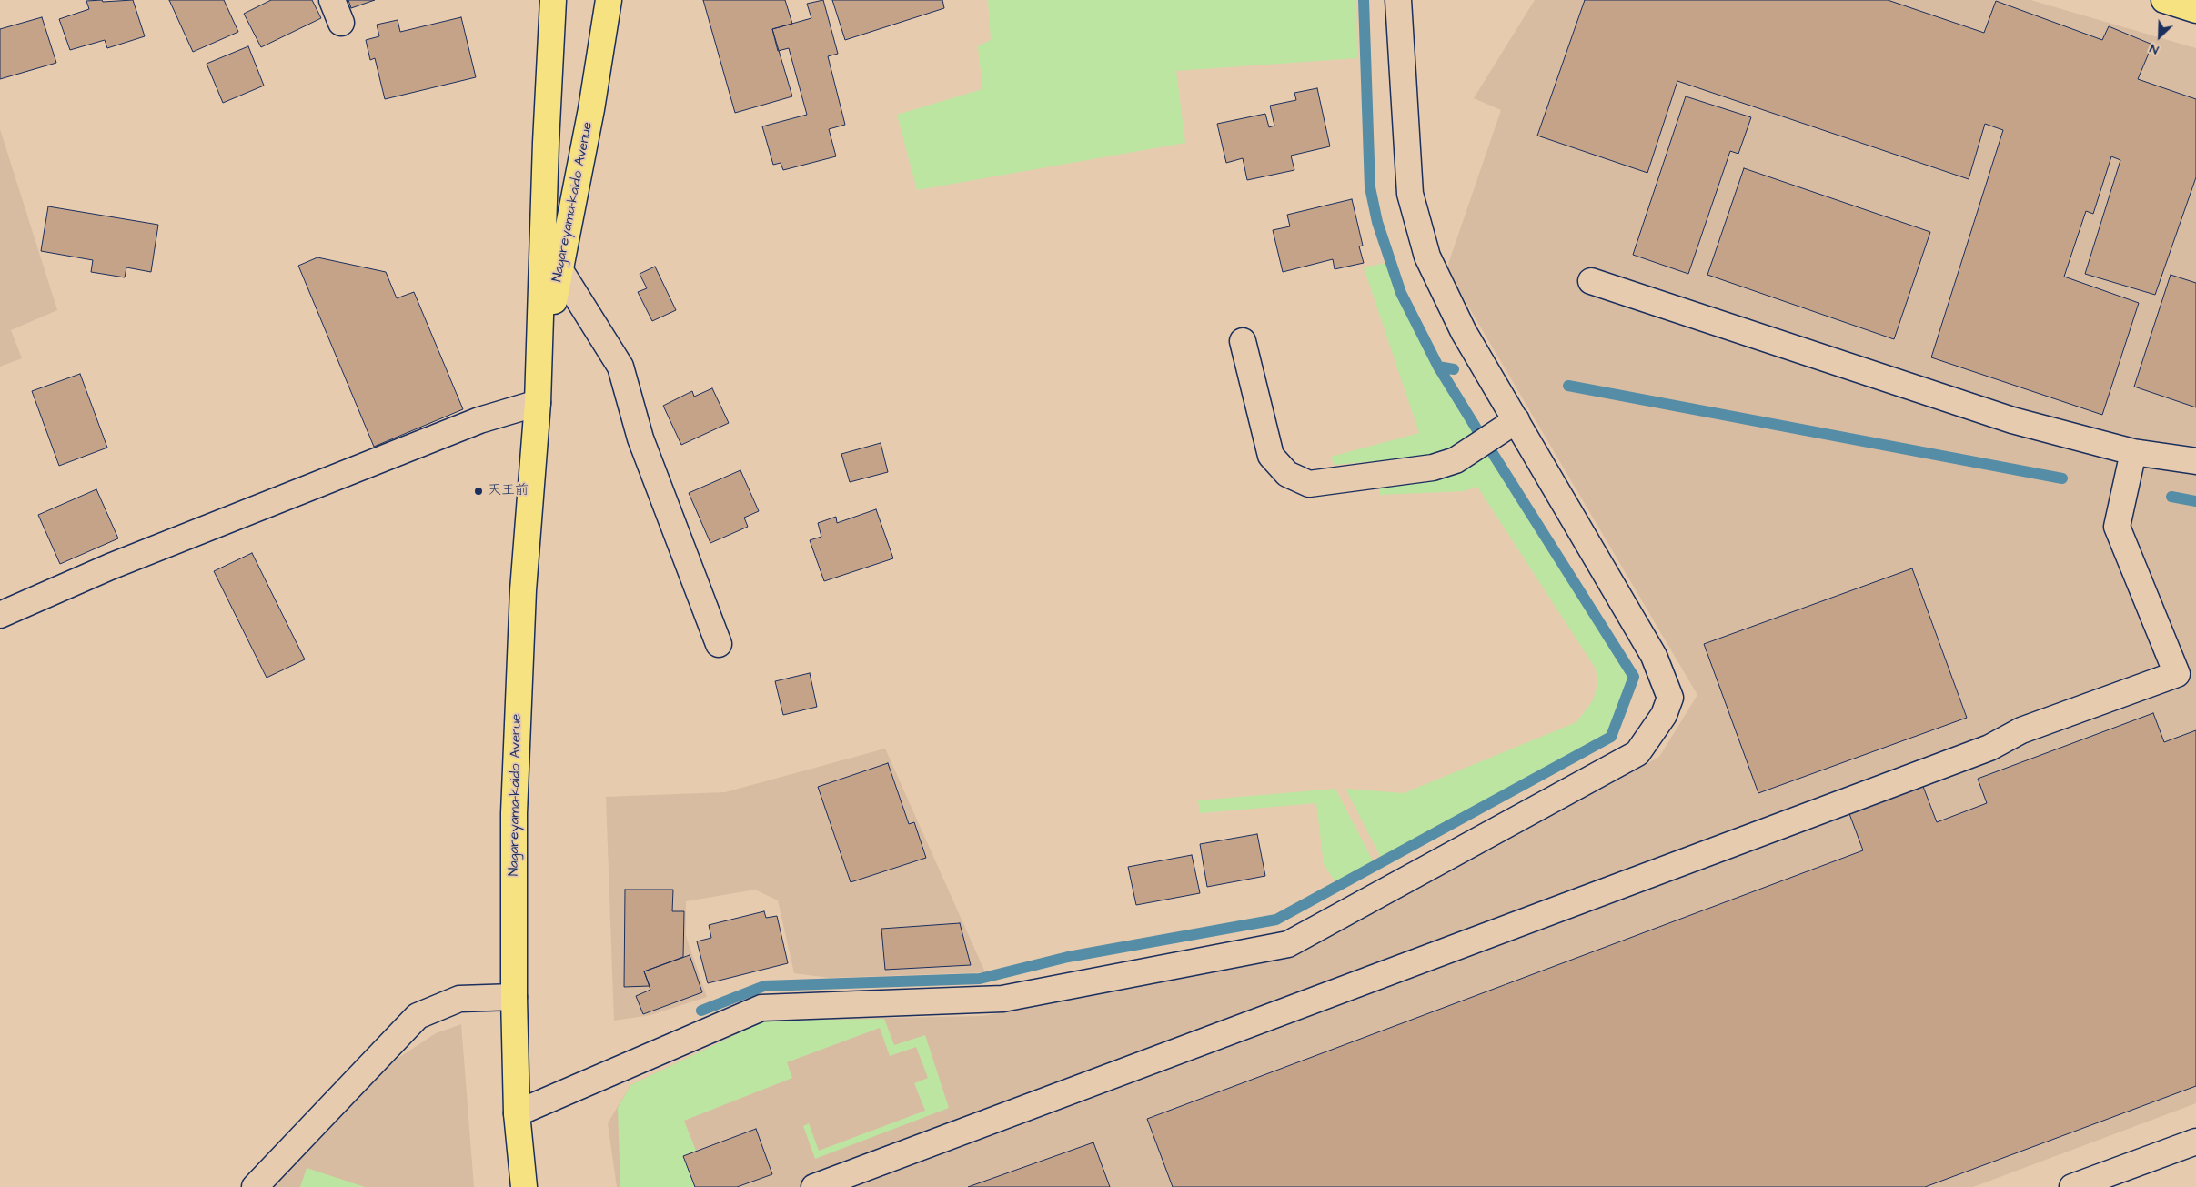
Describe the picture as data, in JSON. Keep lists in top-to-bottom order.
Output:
{
  "streets": {
    "main road": ["Nagareyama-kaido Avenue"]
  },
  "places": ["天王前"],
  "north": "bottom left"
}
